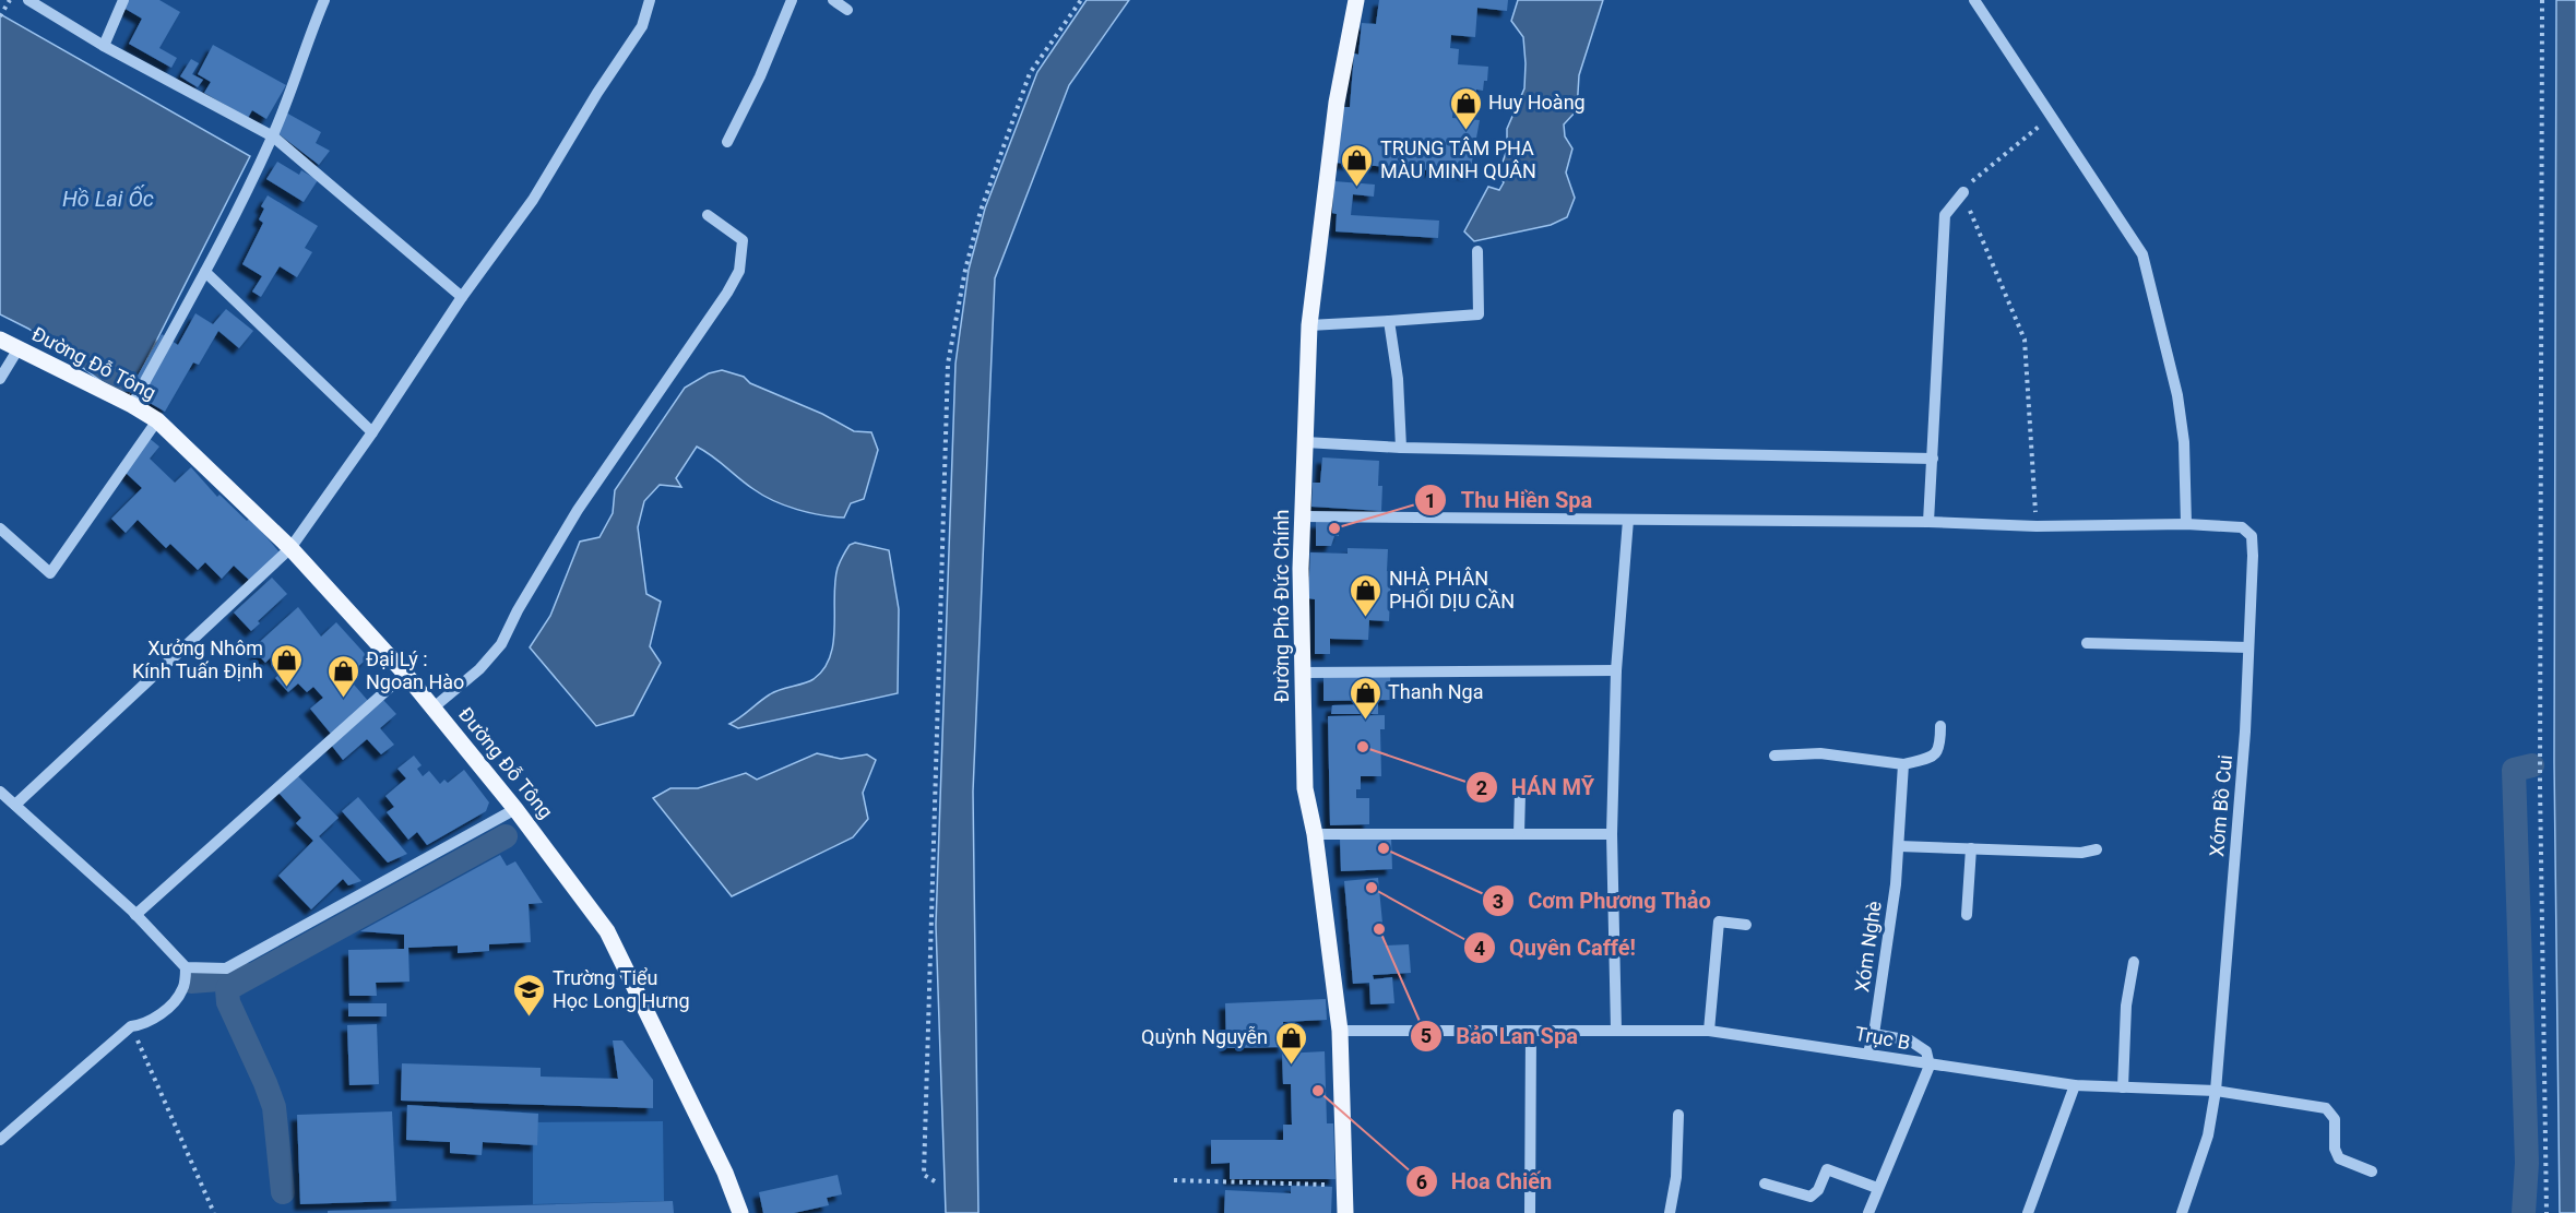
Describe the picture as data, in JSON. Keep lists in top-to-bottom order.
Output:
{
  "streets": {
    "main road": ["Đường Đỗ Tông", "Đường Phó Đức Chính"],
    "street": ["Xóm Bồ Cui", "Xóm Nghè", "Trục B"]
  },
  "crossings": [
    ["Đường Phó Đức Chính", "Trục B"],
    ["Xóm Bồ Cui", "Trục B"],
    ["Xóm Nghè", "Trục B"]
  ],
  "water": ["Hồ Lai Ốc"],
  "places": {
    "shop": [
      "Huy Hoàng",
      "TRUNG TÂM PHA MÀU MINH QUÂN",
      "NHÀ PHÂN PHỐI DỊU CẦN",
      "Xưởng Nhôm Kính Tuấn Định",
      "Đại Lý : Ngoan Hào",
      "Thanh Nga",
      "Quỳnh Nguyễn"
    ],
    "other": [
      "Thu Hiền Spa",
      "HÁN MỸ",
      "Cơm Phương Thảo",
      "Quyên Caffé!",
      "Bảo Lan Spa",
      "Hoa Chiến"
    ],
    "school or university": ["Trường Tiểu Học Long Hưng"]
  }
}
